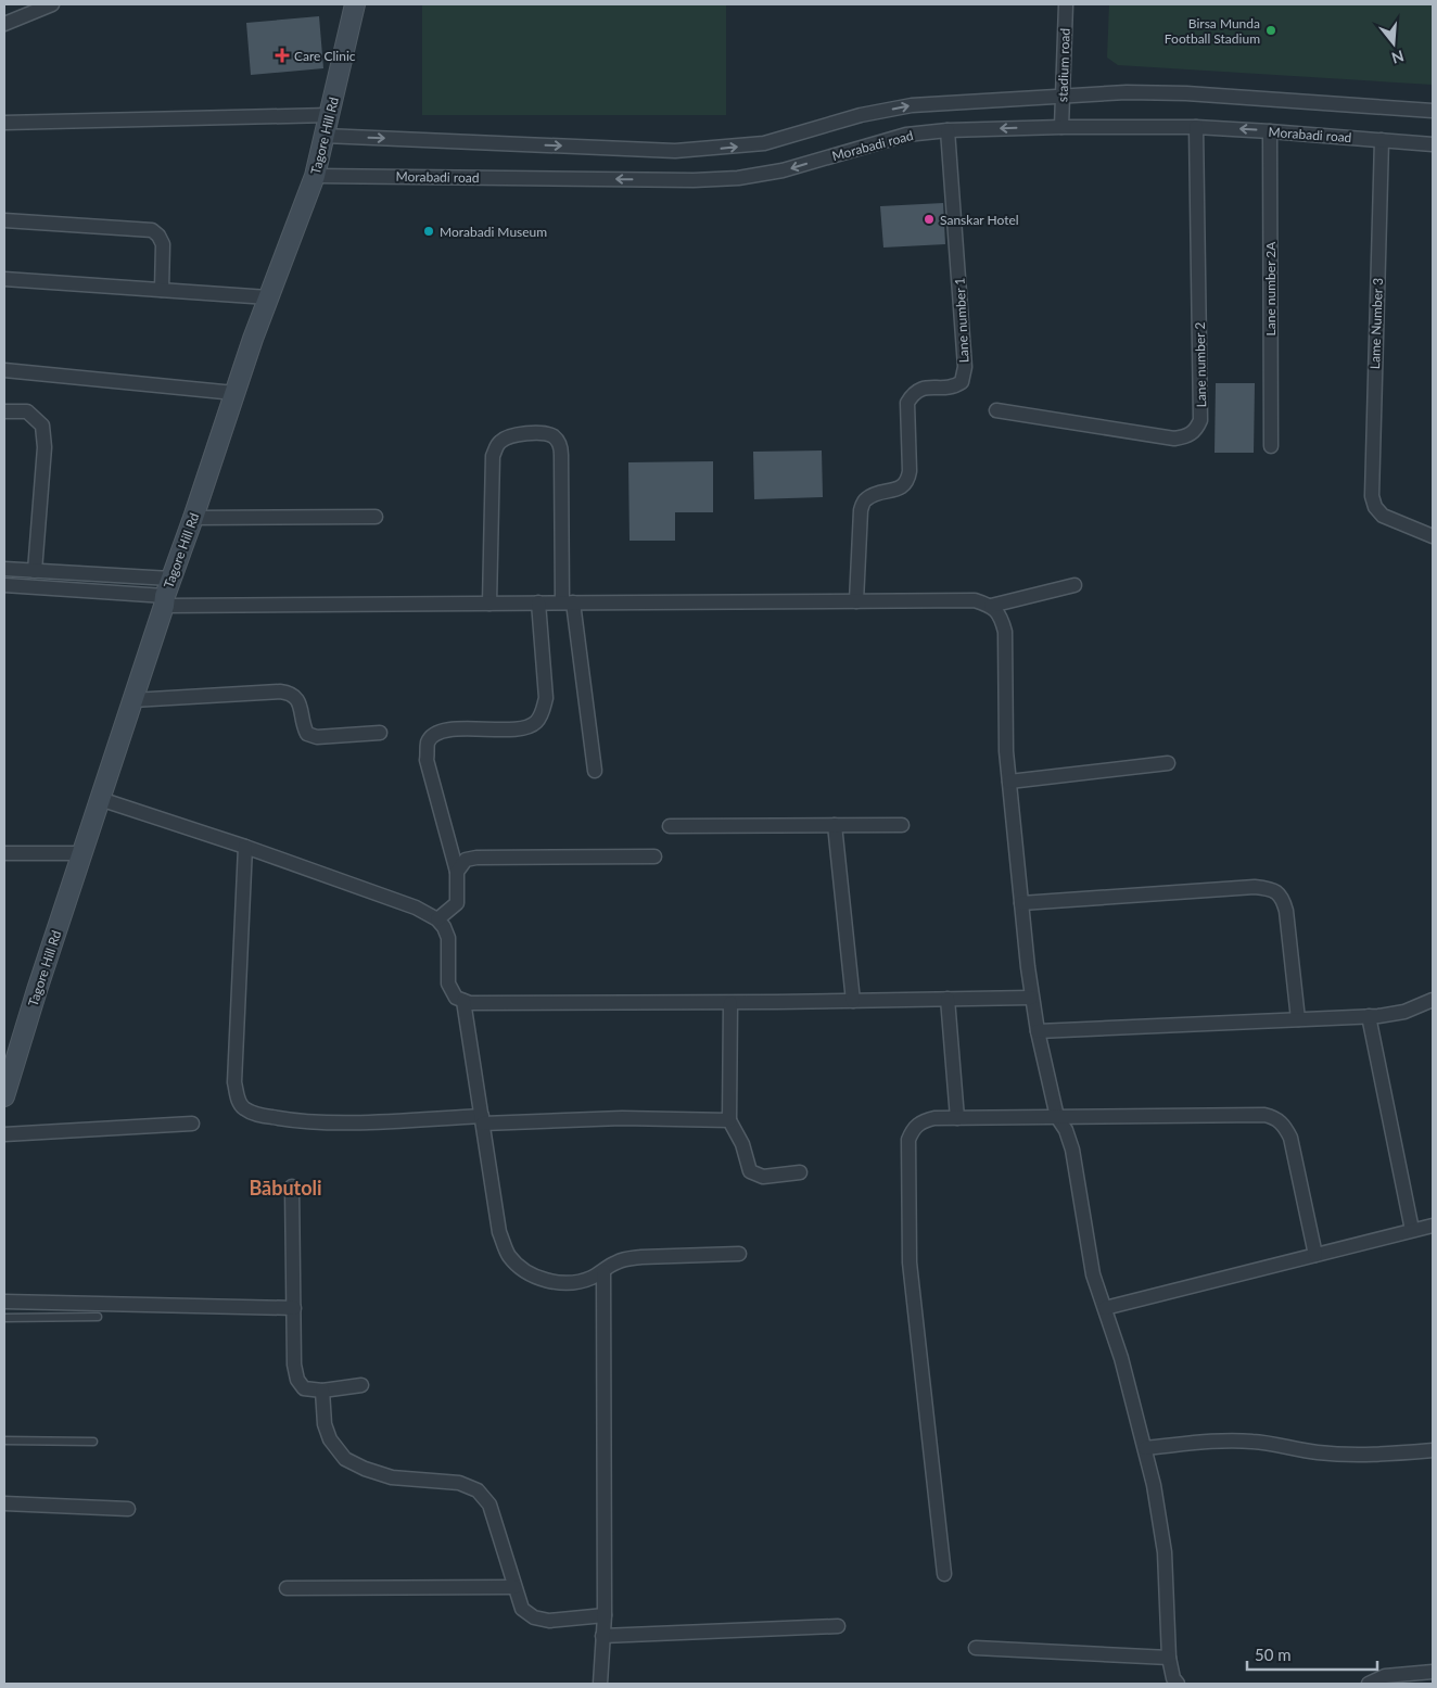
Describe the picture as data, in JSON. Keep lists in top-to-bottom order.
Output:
{
  "streets": {
    "main road": ["Tagore Hill Rd"],
    "street": [
      "stadium road",
      "Morabadi road",
      "Lane number 2A",
      "Lane number 1",
      "Lame Number 3",
      "Lane number 2"
    ]
  },
  "crossings": [
    ["stadium road", "Morabadi road"],
    ["Morabadi road", "Tagore Hill Rd"],
    ["Morabadi road", "Lane number 2A"],
    ["Morabadi road", "Lane number 1"],
    ["Morabadi road", "Lame Number 3"],
    ["Morabadi road", "Lane number 2"]
  ],
  "districts": ["Bābutoli"],
  "places": {
    "other": ["Birsa Munda Football Stadium", "Sanskar Hotel", "Morabadi Museum"],
    "health": ["Care Clinic"]
  },
  "scale_bar": "50 m",
  "north": "bottom"
}
